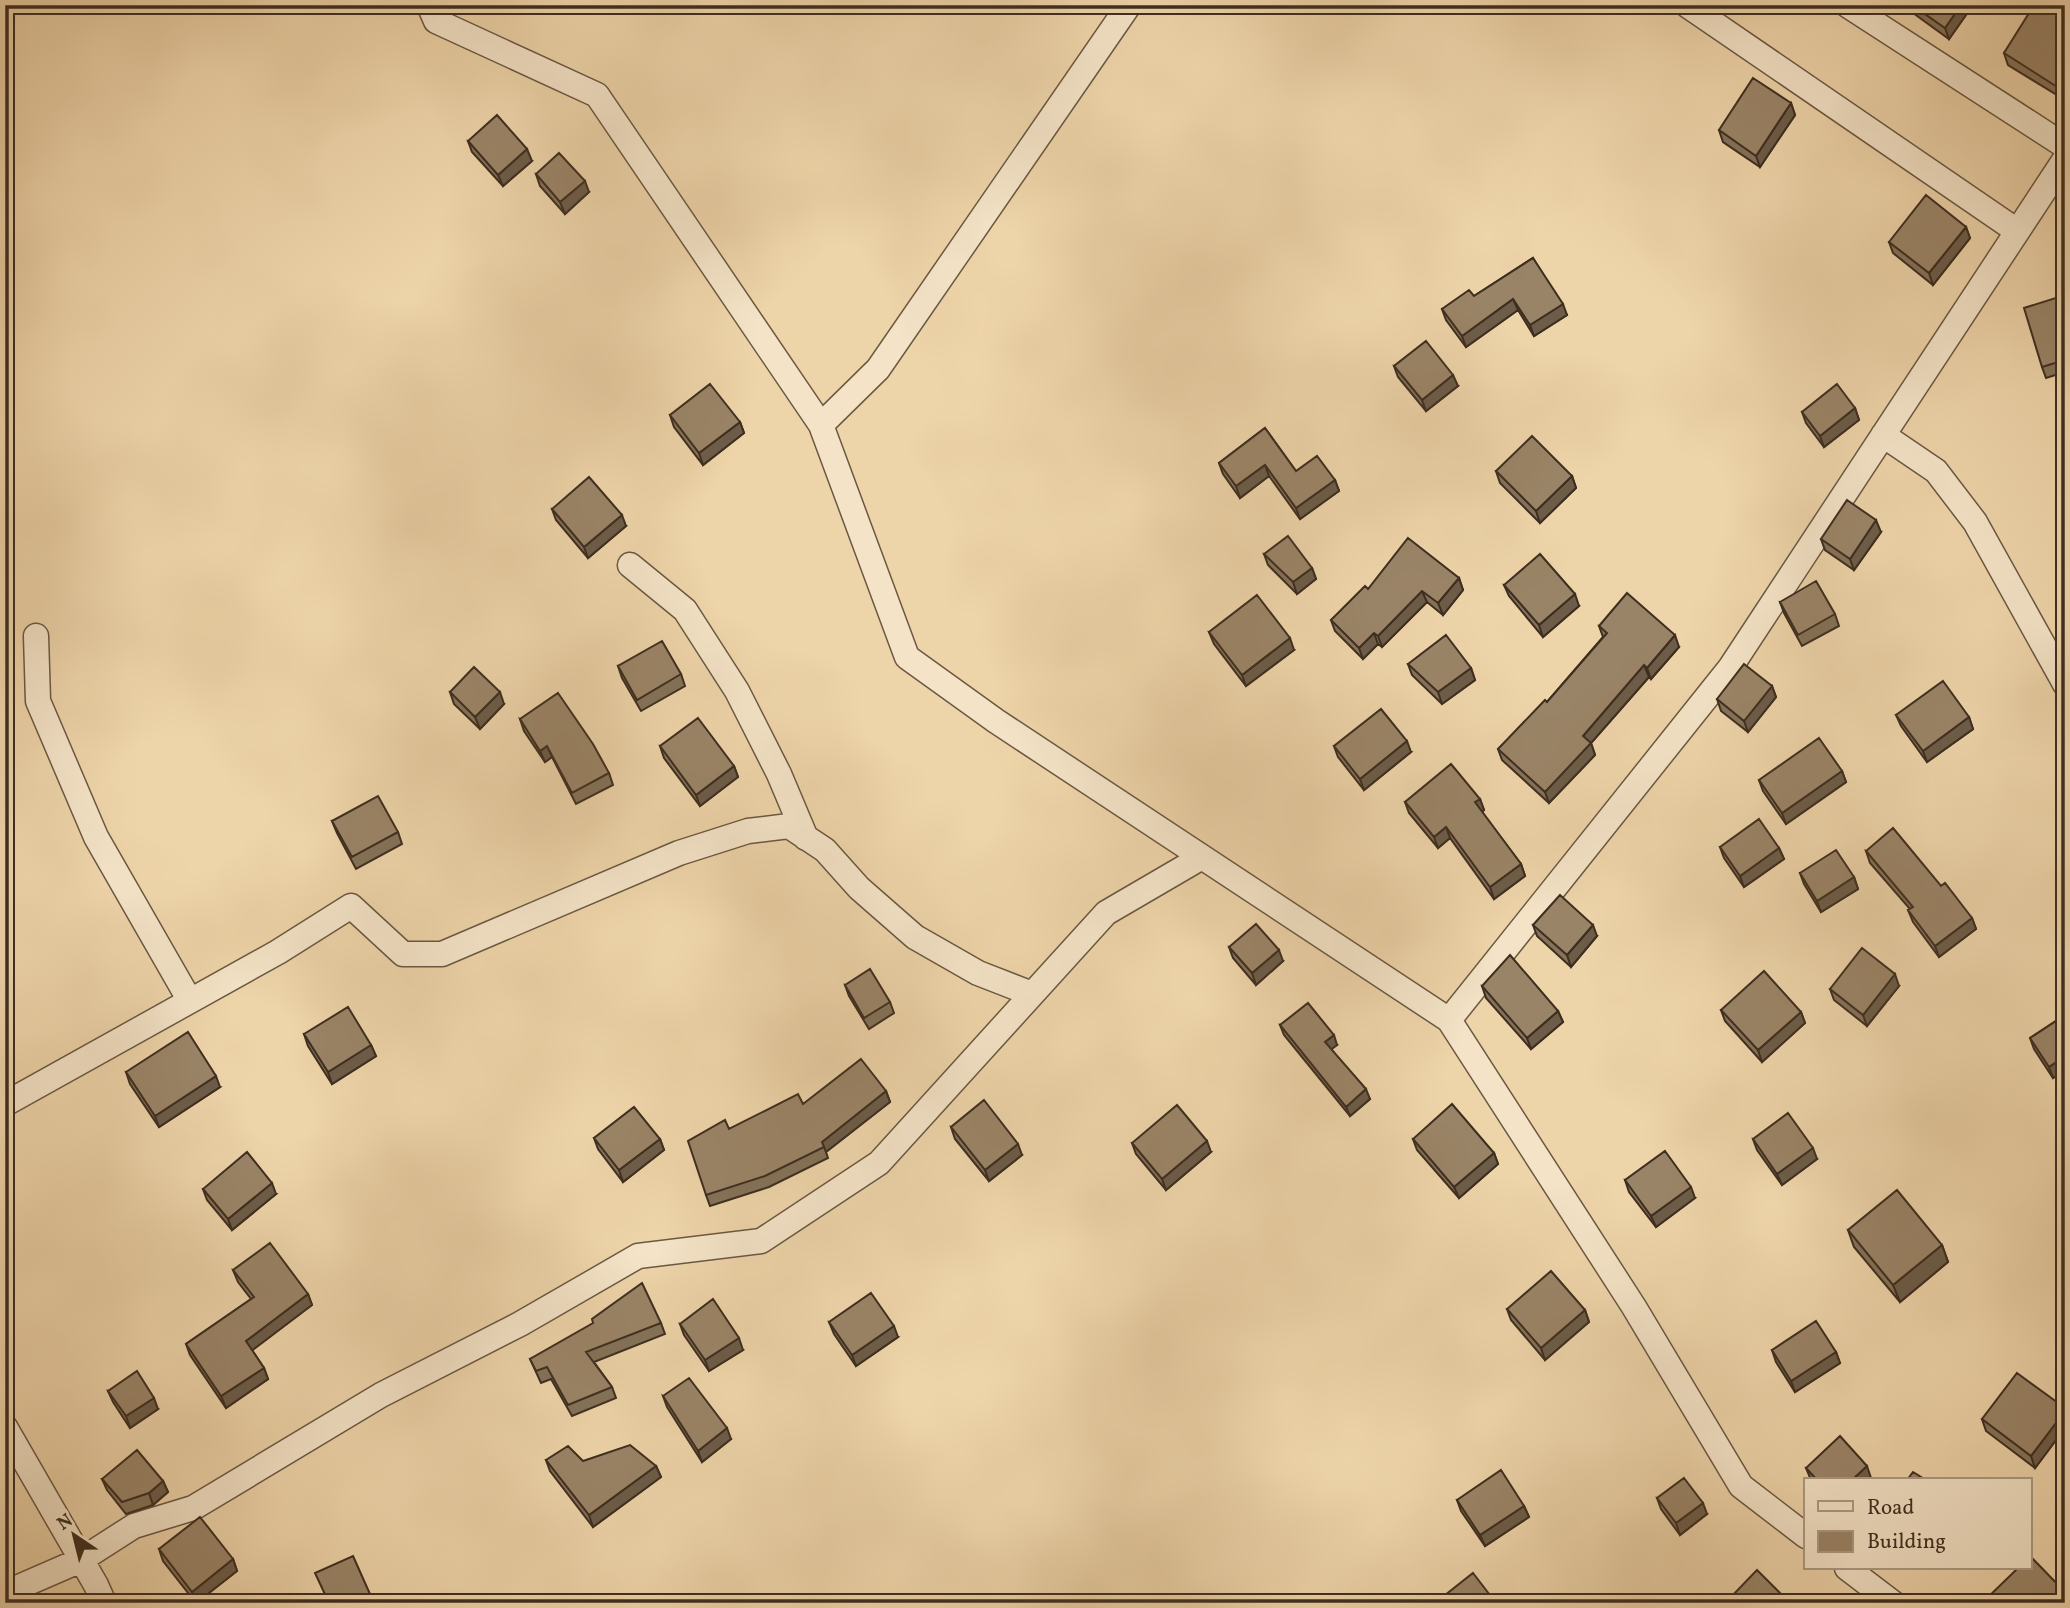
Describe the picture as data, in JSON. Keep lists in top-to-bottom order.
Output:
{
  "legend": ["Road", "Building"],
  "north": "top left"
}
